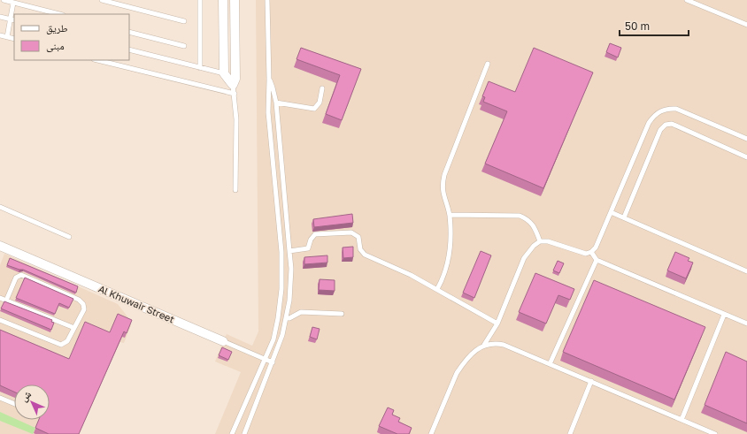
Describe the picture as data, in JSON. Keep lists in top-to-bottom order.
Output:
{
  "streets": {
    "street": ["Al Khuwair Street"]
  },
  "legend": ["طريق", "مبنى"],
  "scale_bar": "50 m",
  "north": "top left"
}
